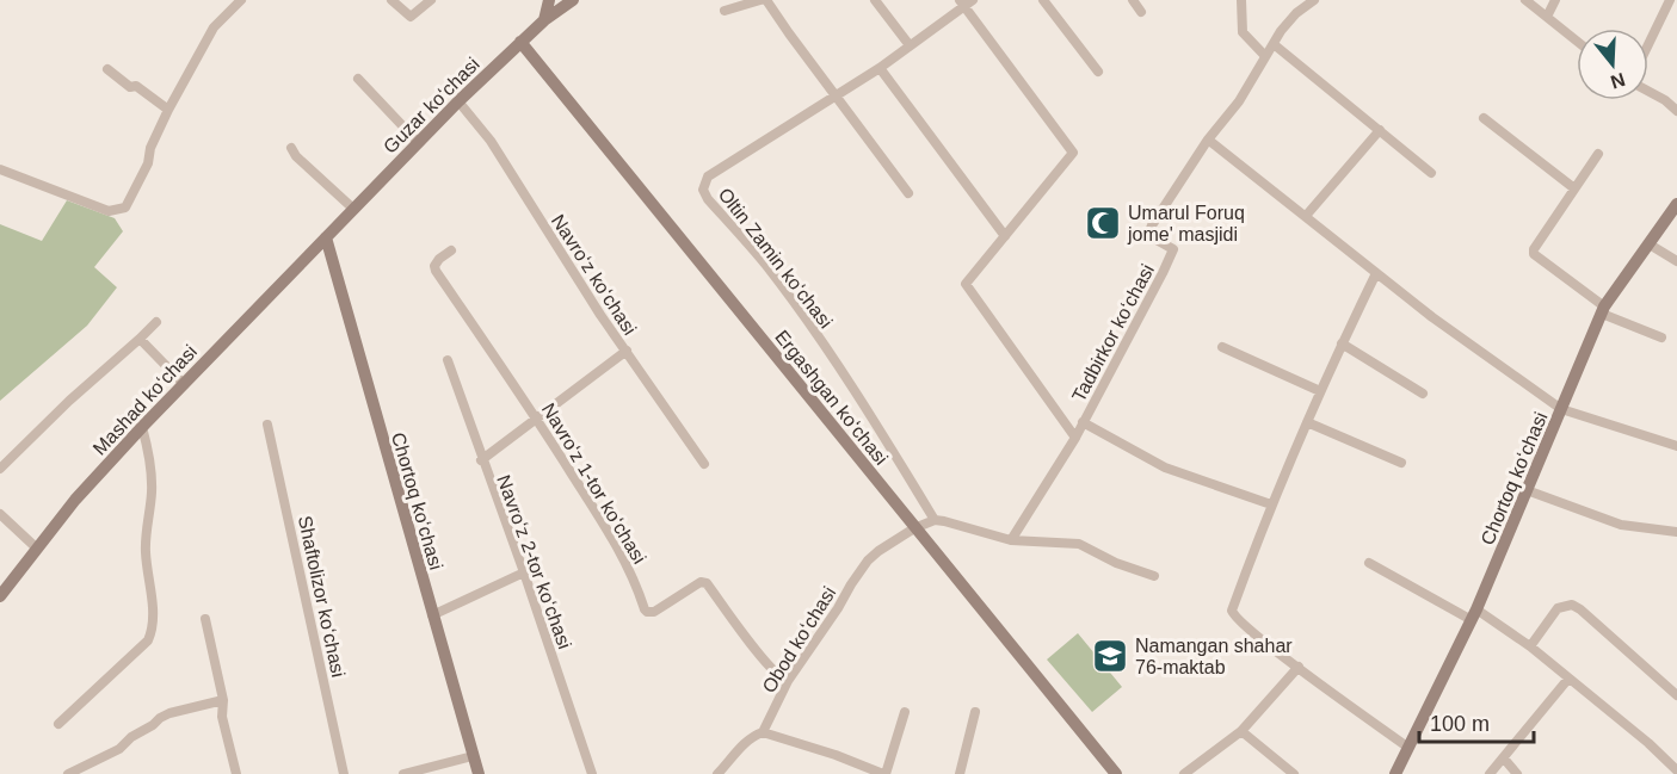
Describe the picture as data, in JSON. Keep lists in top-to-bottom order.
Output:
{
  "streets": {
    "street": [
      "Guzar koʻchasi",
      "Oltin Zamin koʻchasi",
      "Navroʻz koʻchasi",
      "Tadbirkor koʻchasi",
      "Ergashgan koʻchasi",
      "Mashad koʻchasi",
      "Chortoq koʻchasi",
      "Navroʻz 1-tor koʻchasi",
      "Navroʻz 2-tor koʻchasi",
      "Shaftolizor koʻchasi",
      "Obod koʻchasi"
    ]
  },
  "crossings": [
    ["Guzar koʻchasi", "Navroʻz koʻchasi"],
    ["Guzar koʻchasi", "Ergashgan koʻchasi"],
    ["Guzar koʻchasi", "Mashad koʻchasi"],
    ["Guzar koʻchasi", "Chortoq koʻchasi"],
    ["Ergashgan koʻchasi", "Obod koʻchasi"],
    ["Mashad koʻchasi", "Chortoq koʻchasi"],
    ["Navroʻz 1-tor koʻchasi", "Obod koʻchasi"]
  ],
  "places": {
    "mosque": ["Umarul Foruq jome' masjidi"],
    "school or university": ["Namangan shahar 76-maktab"]
  },
  "scale_bar": "100 m",
  "north": "bottom"
}
